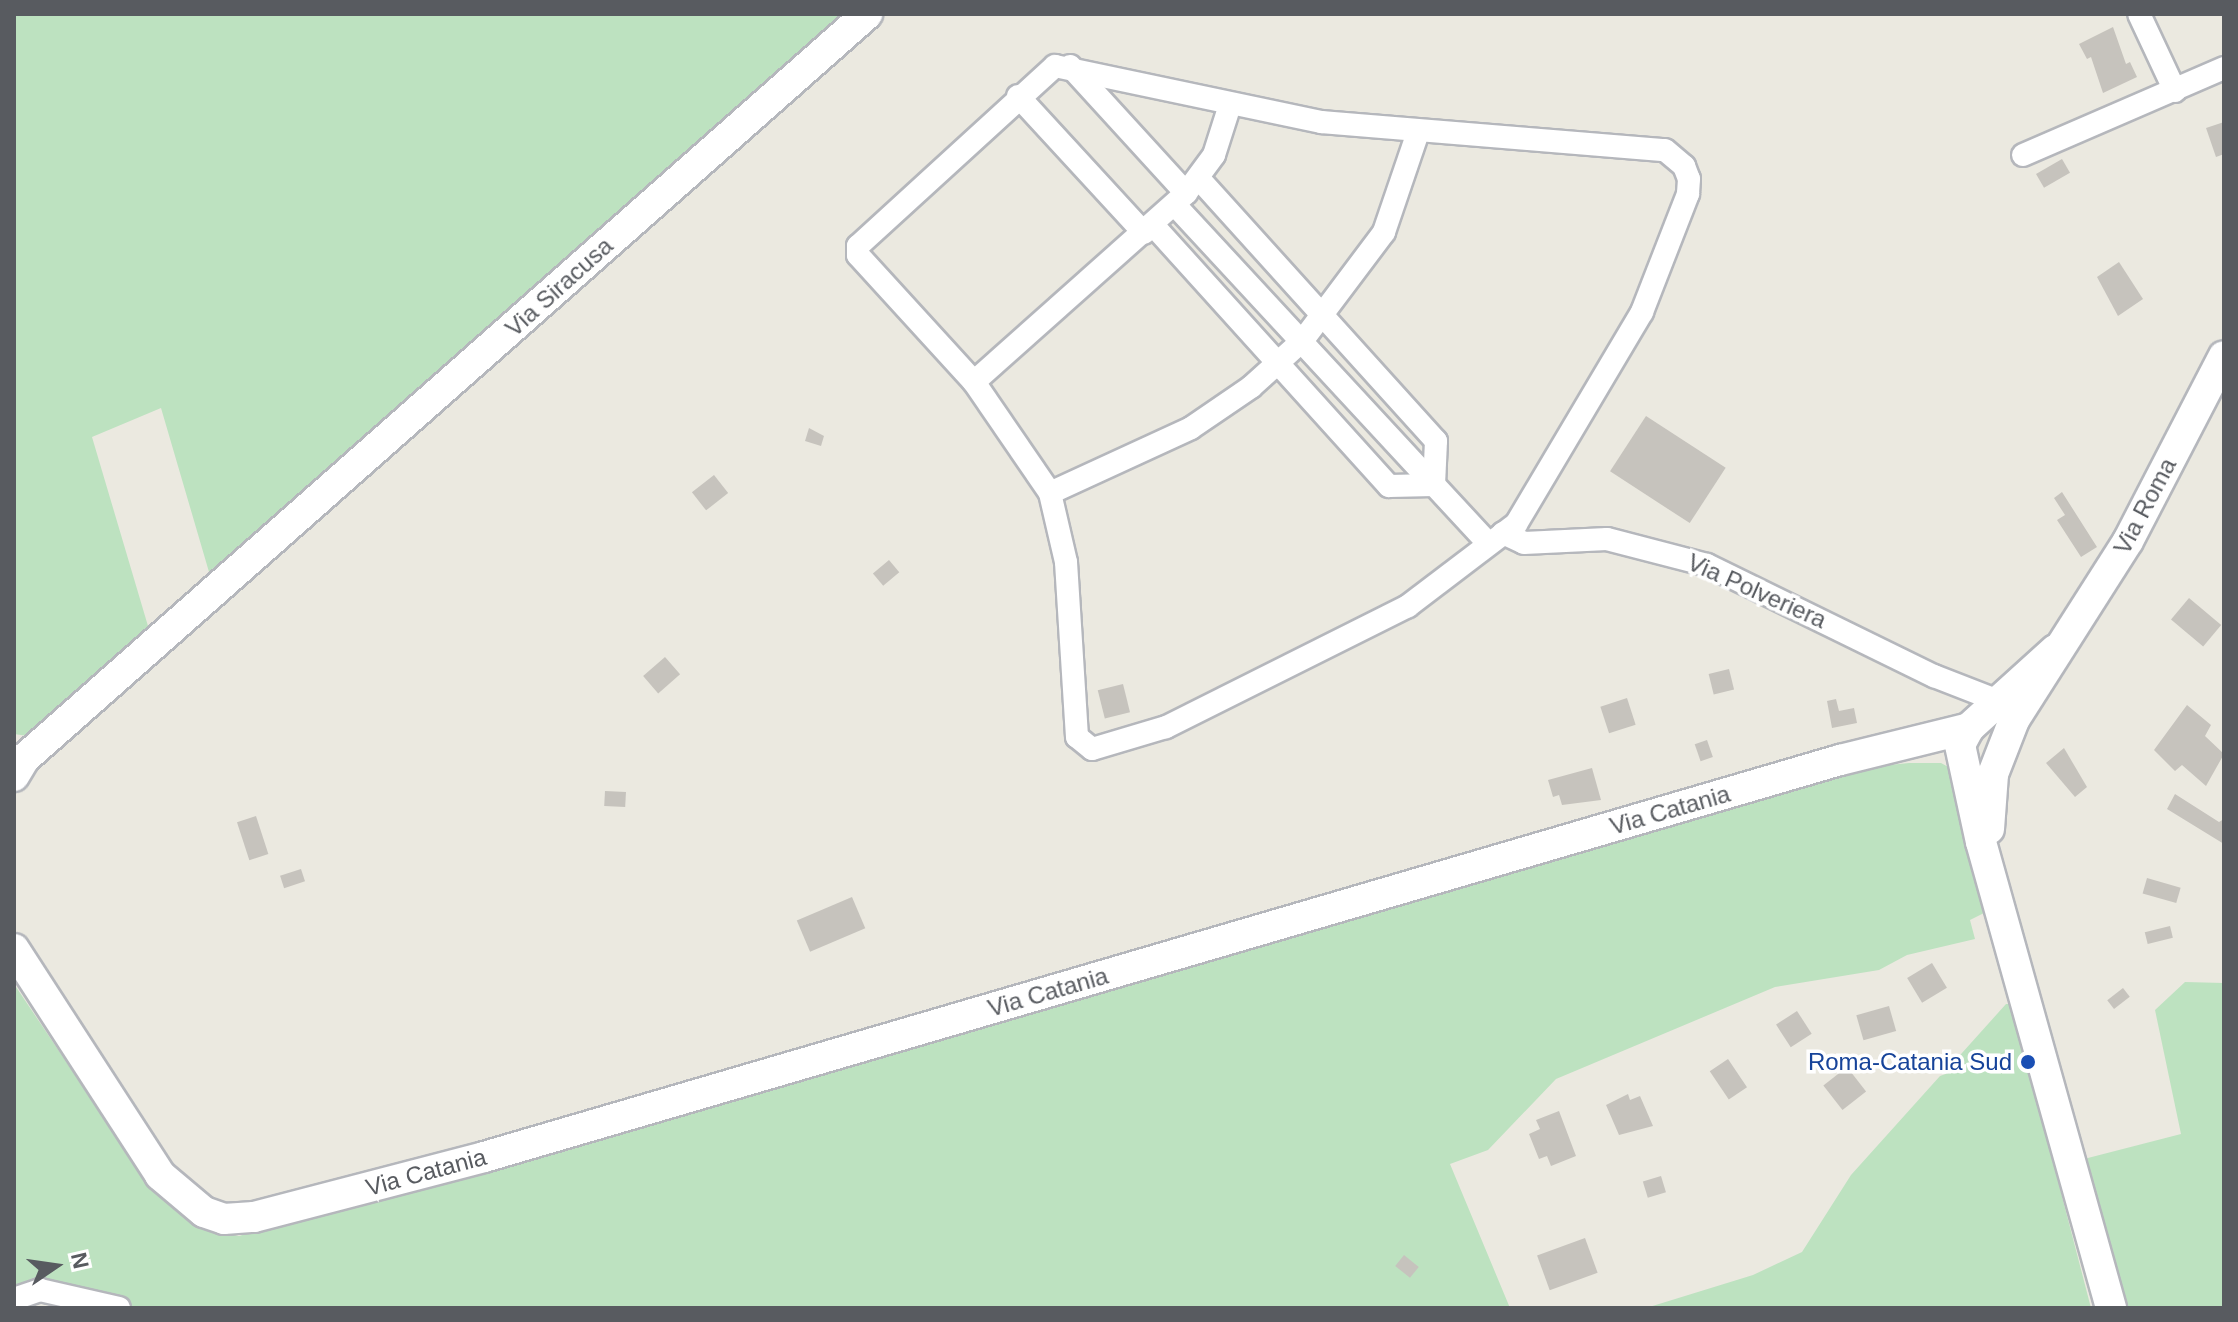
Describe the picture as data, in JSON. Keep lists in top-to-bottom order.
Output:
{
  "streets": {
    "street": [
      "Via Siracusa",
      "Via Roma",
      "Via Polveriera",
      "Via Catania"
    ]
  },
  "places": ["Roma-Catania Sud"],
  "north": "right"
}
